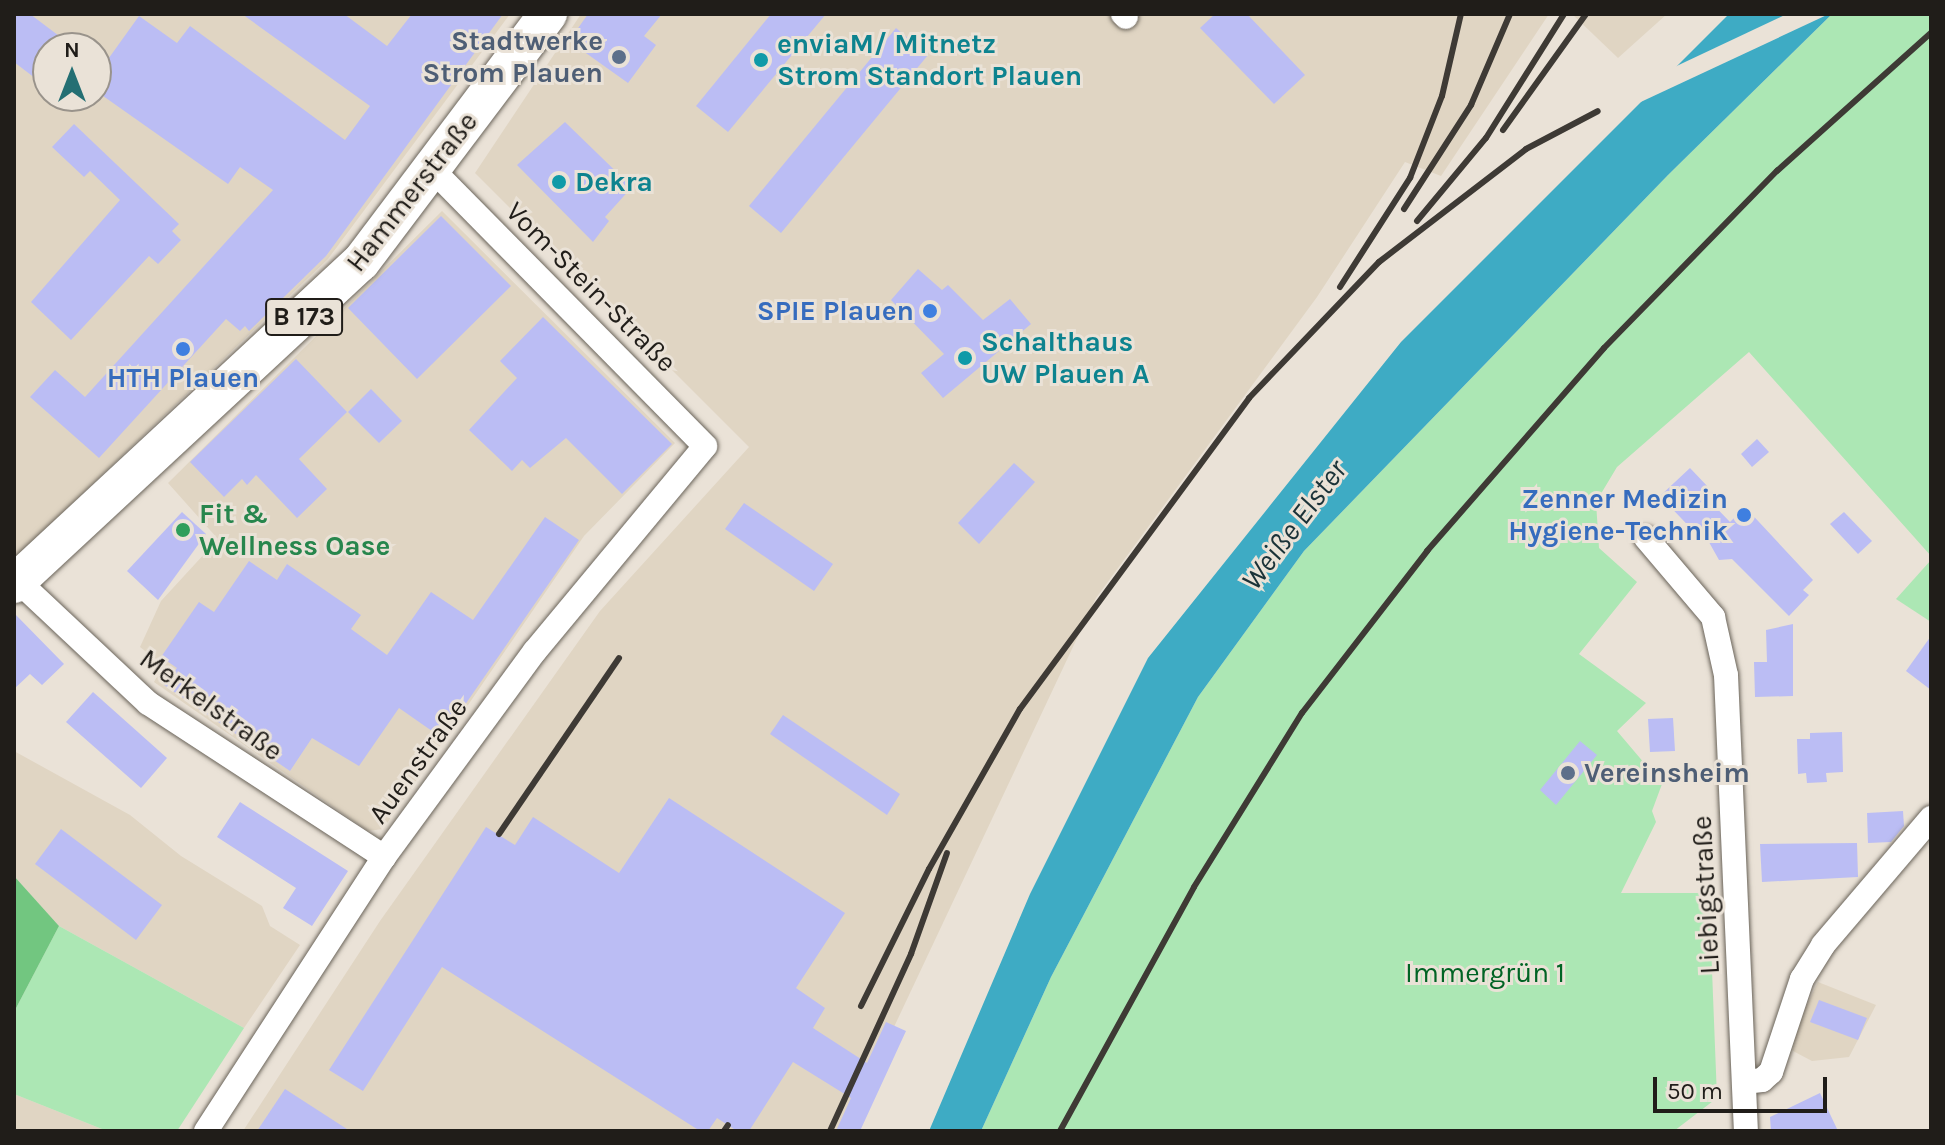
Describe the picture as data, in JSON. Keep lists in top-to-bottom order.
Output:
{
  "streets": {
    "main road": ["Hammerstraße", "B 173"],
    "street": [
      "Vom-Stein-Straße",
      "Merkelstraße",
      "Auenstraße",
      "Liebigstraße"
    ]
  },
  "crossings": [
    ["Hammerstraße", "Vom-Stein-Straße"],
    ["Hammerstraße", "Merkelstraße"],
    ["Vom-Stein-Straße", "Auenstraße"],
    ["Merkelstraße", "Auenstraße"]
  ],
  "water": ["Weiße Elster"],
  "parks": ["Immergrün 1"],
  "places": [
    "Stadtwerke Strom Plauen",
    "enviaM/ Mitnetz Strom Standort Plauen",
    "Dekra",
    "SPIE Plauen",
    "HTH Plauen",
    "Schalthaus UW Plauen A",
    "Zenner Medizin Hygiene-Technik",
    "Fit & Wellness Oase",
    "Vereinsheim"
  ],
  "scale_bar": "50 m",
  "north": "top"
}
